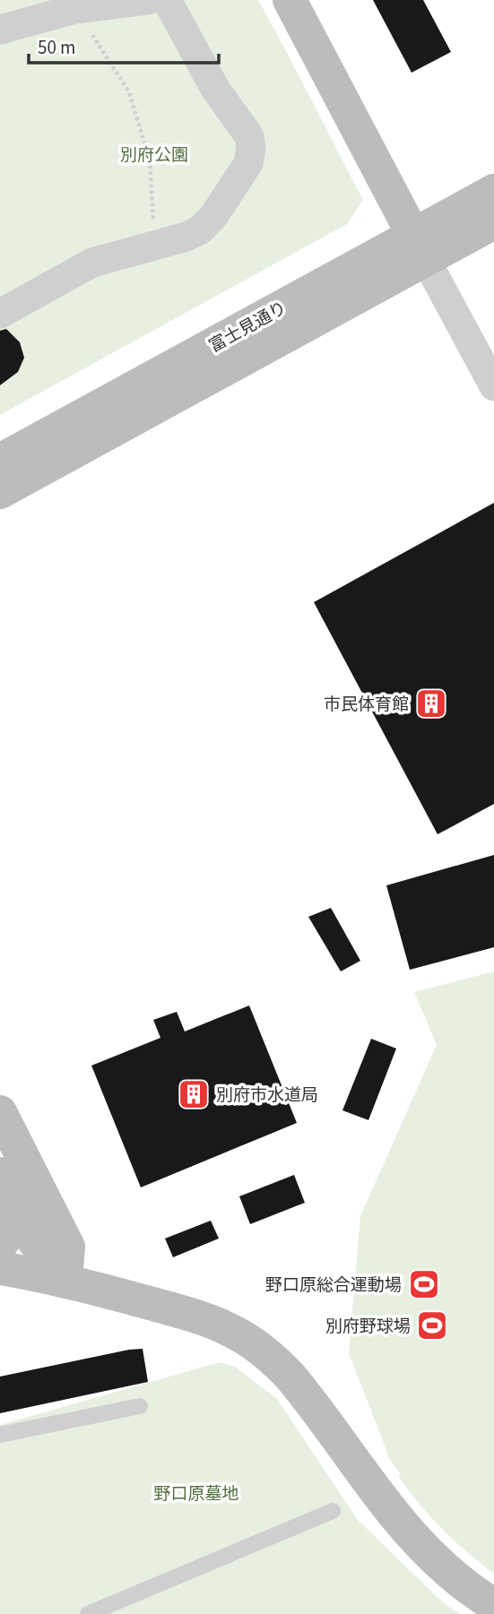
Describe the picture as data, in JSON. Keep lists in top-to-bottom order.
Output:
{
  "streets": {
    "street": ["富士見通り"]
  },
  "parks": ["別府公園", "野口原墓地"],
  "places": {
    "building": ["市民体育館", "別府市水道局"],
    "sports": ["野口原総合運動場", "別府野球場"]
  },
  "scale_bar": "50 m"
}
